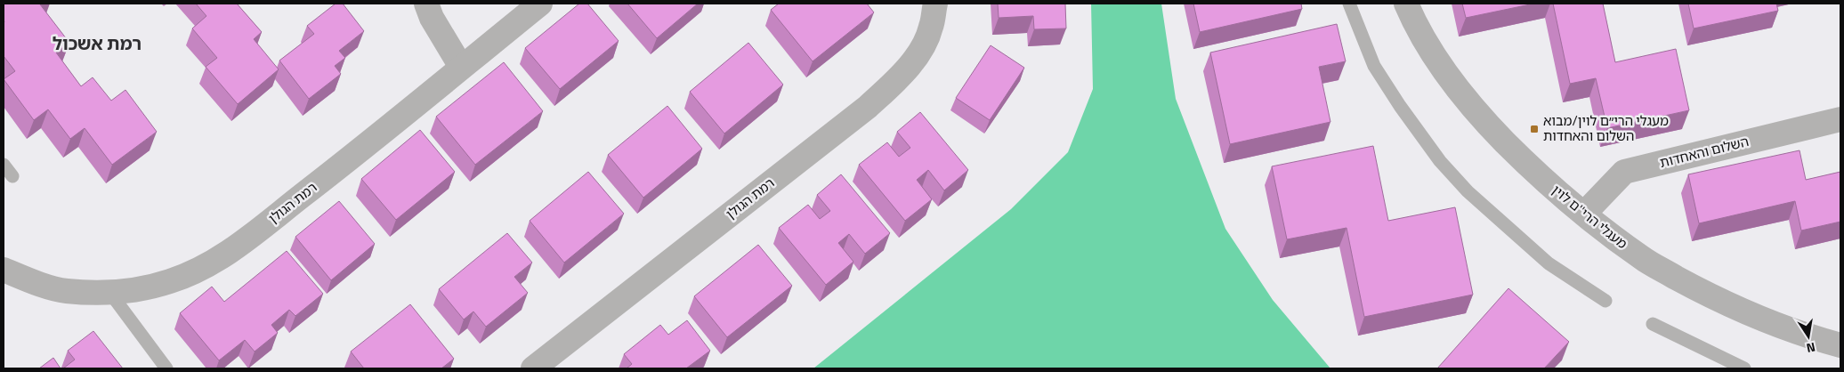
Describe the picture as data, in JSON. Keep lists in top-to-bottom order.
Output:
{
  "streets": {
    "street": ["השלום והאחדות", "רמת הגולן", "מעגלי הרי''ם לוין"]
  },
  "crossings": [
    ["השלום והאחדות", "מעגלי הרי''ם לוין"]
  ],
  "districts": ["רמת אשכול"],
  "places": {
    "transit": ["מעגלי הרי״ם לוין/מבוא השלום והאחדות"]
  },
  "north": "bottom"
}
